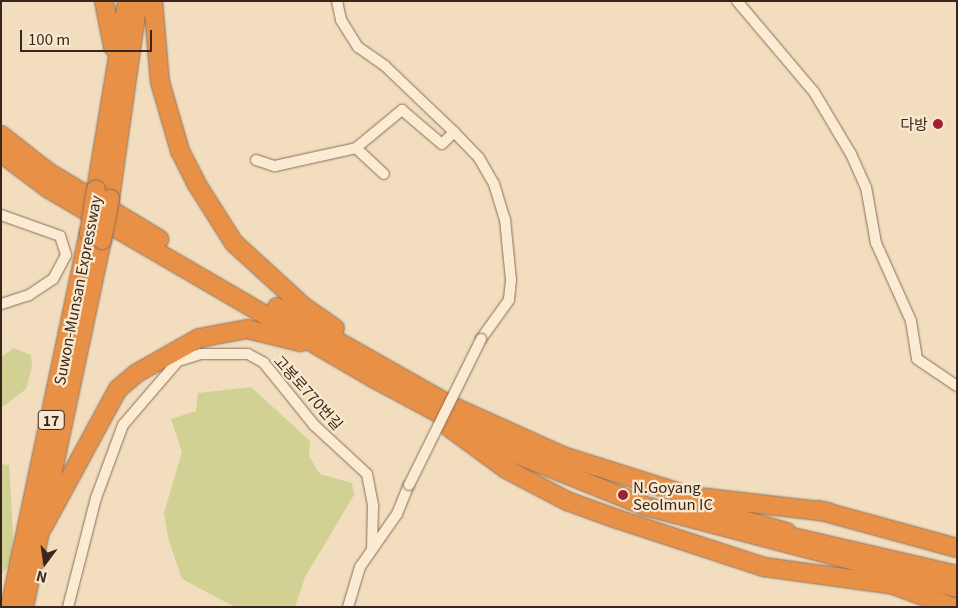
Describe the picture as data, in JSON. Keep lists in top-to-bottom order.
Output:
{
  "streets": {
    "highway": ["Suwon-Munsan Expressway", "17"],
    "street": ["고봉로770번길"]
  },
  "places": ["다방", "N.Goyang Seolmun IC"],
  "scale_bar": "100 m",
  "north": "bottom"
}
